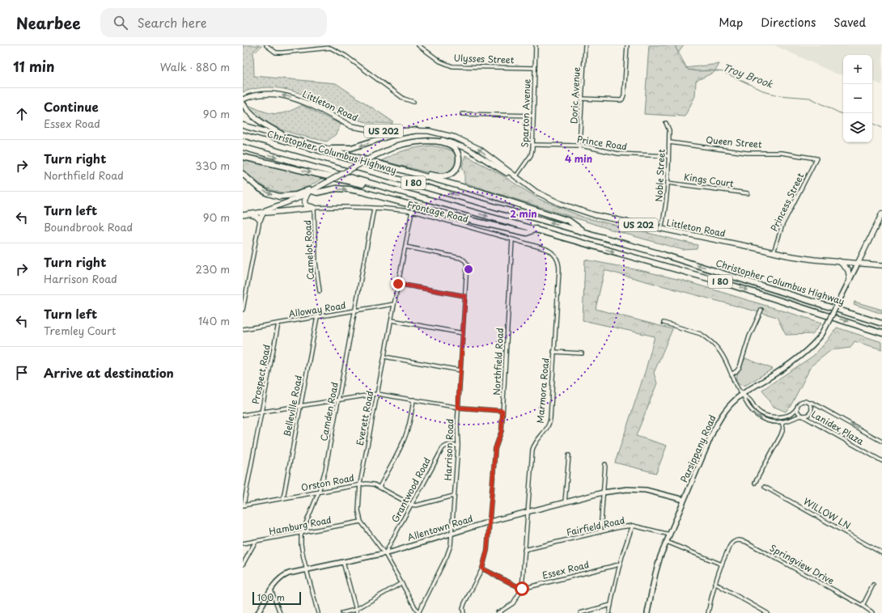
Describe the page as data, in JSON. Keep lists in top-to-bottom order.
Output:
{
  "streets": {
    "highway": ["Christopher Columbus Highway", "I 80"],
    "main road": ["Littleton Road", "US 202"],
    "street": [
      "Ulysses Street",
      "Doric Avenue",
      "Sparton Avenue",
      "Queen Street",
      "Prince Road",
      "Noble Street",
      "Kings Court",
      "Princess Street",
      "Frontage Road",
      "Camelot Road",
      "Alloway Road",
      "Northfield Road",
      "Prospect Road",
      "Marmora Road",
      "Belleville Road",
      "Camden Road",
      "Everett Road",
      "Lanidex Plaza",
      "Parsippany Road",
      "Harrison Road",
      "Orston Road",
      "Grantwood Road",
      "WILLOW LN",
      "Hamburg Road",
      "Fairfield Road",
      "Allentown Road",
      "Springview Drive",
      "Essex Road"
    ]
  },
  "crossings": [
    ["Ulysses Street", "Sparton Avenue"],
    ["Doric Avenue", "Prince Road"],
    ["Littleton Road", "Sparton Avenue"],
    ["Littleton Road", "Noble Street"],
    ["Littleton Road", "Princess Street"],
    ["Littleton Road", "Parsippany Road"],
    ["Sparton Avenue", "Prince Road"],
    ["Queen Street", "Noble Street"],
    ["Queen Street", "Princess Street"],
    ["Prince Road", "Noble Street"],
    ["Noble Street", "Kings Court"],
    ["Frontage Road", "Camelot Road"],
    ["Frontage Road", "Northfield Road"],
    ["Frontage Road", "Marmora Road"],
    ["Frontage Road", "Camden Road"],
    ["Frontage Road", "Everett Road"],
    ["Alloway Road", "Prospect Road"],
    ["Alloway Road", "Belleville Road"],
    ["Alloway Road", "Camden Road"],
    ["Alloway Road", "Everett Road"],
    ["Northfield Road", "Allentown Road"],
    ["Prospect Road", "Orston Road"],
    ["Marmora Road", "Fairfield Road"],
    ["Marmora Road", "Allentown Road"],
    ["Marmora Road", "Essex Road"],
    ["Belleville Road", "Orston Road"],
    ["Camden Road", "Orston Road"],
    ["Camden Road", "Hamburg Road"],
    ["Camden Road", "Allentown Road"],
    ["Everett Road", "Harrison Road"],
    ["Everett Road", "Orston Road"],
    ["Everett Road", "Grantwood Road"],
    ["Everett Road", "Hamburg Road"],
    ["Everett Road", "Allentown Road"],
    ["Lanidex Plaza", "Parsippany Road"],
    ["Parsippany Road", "Fairfield Road"],
    ["Parsippany Road", "Allentown Road"],
    ["Harrison Road", "Grantwood Road"],
    ["Harrison Road", "Allentown Road"],
    ["Orston Road", "Grantwood Road"],
    ["Grantwood Road", "Allentown Road"]
  ],
  "water": ["Troy Brook"],
  "scale_bar": "100 m",
  "page": {
    "header": "Nearbee",
    "search": "Search here",
    "nav": ["Map", "Directions", "Saved"],
    "heading": ["11 min", "Walk · 880 m"],
    "map_buttons": ["+", "−"],
    "list": [
      ["Continue", "Essex Road", "90 m"],
      ["Turn right", "Northfield Road", "330 m"],
      ["Turn left", "Boundbrook Road", "90 m"],
      ["Turn right", "Harrison Road", "230 m"],
      ["Turn left", "Tremley Court", "140 m"],
      "Arrive at destination"
    ],
    "scale": "100 m"
  },
  "rings": ["4 min", "2 min"]
}
